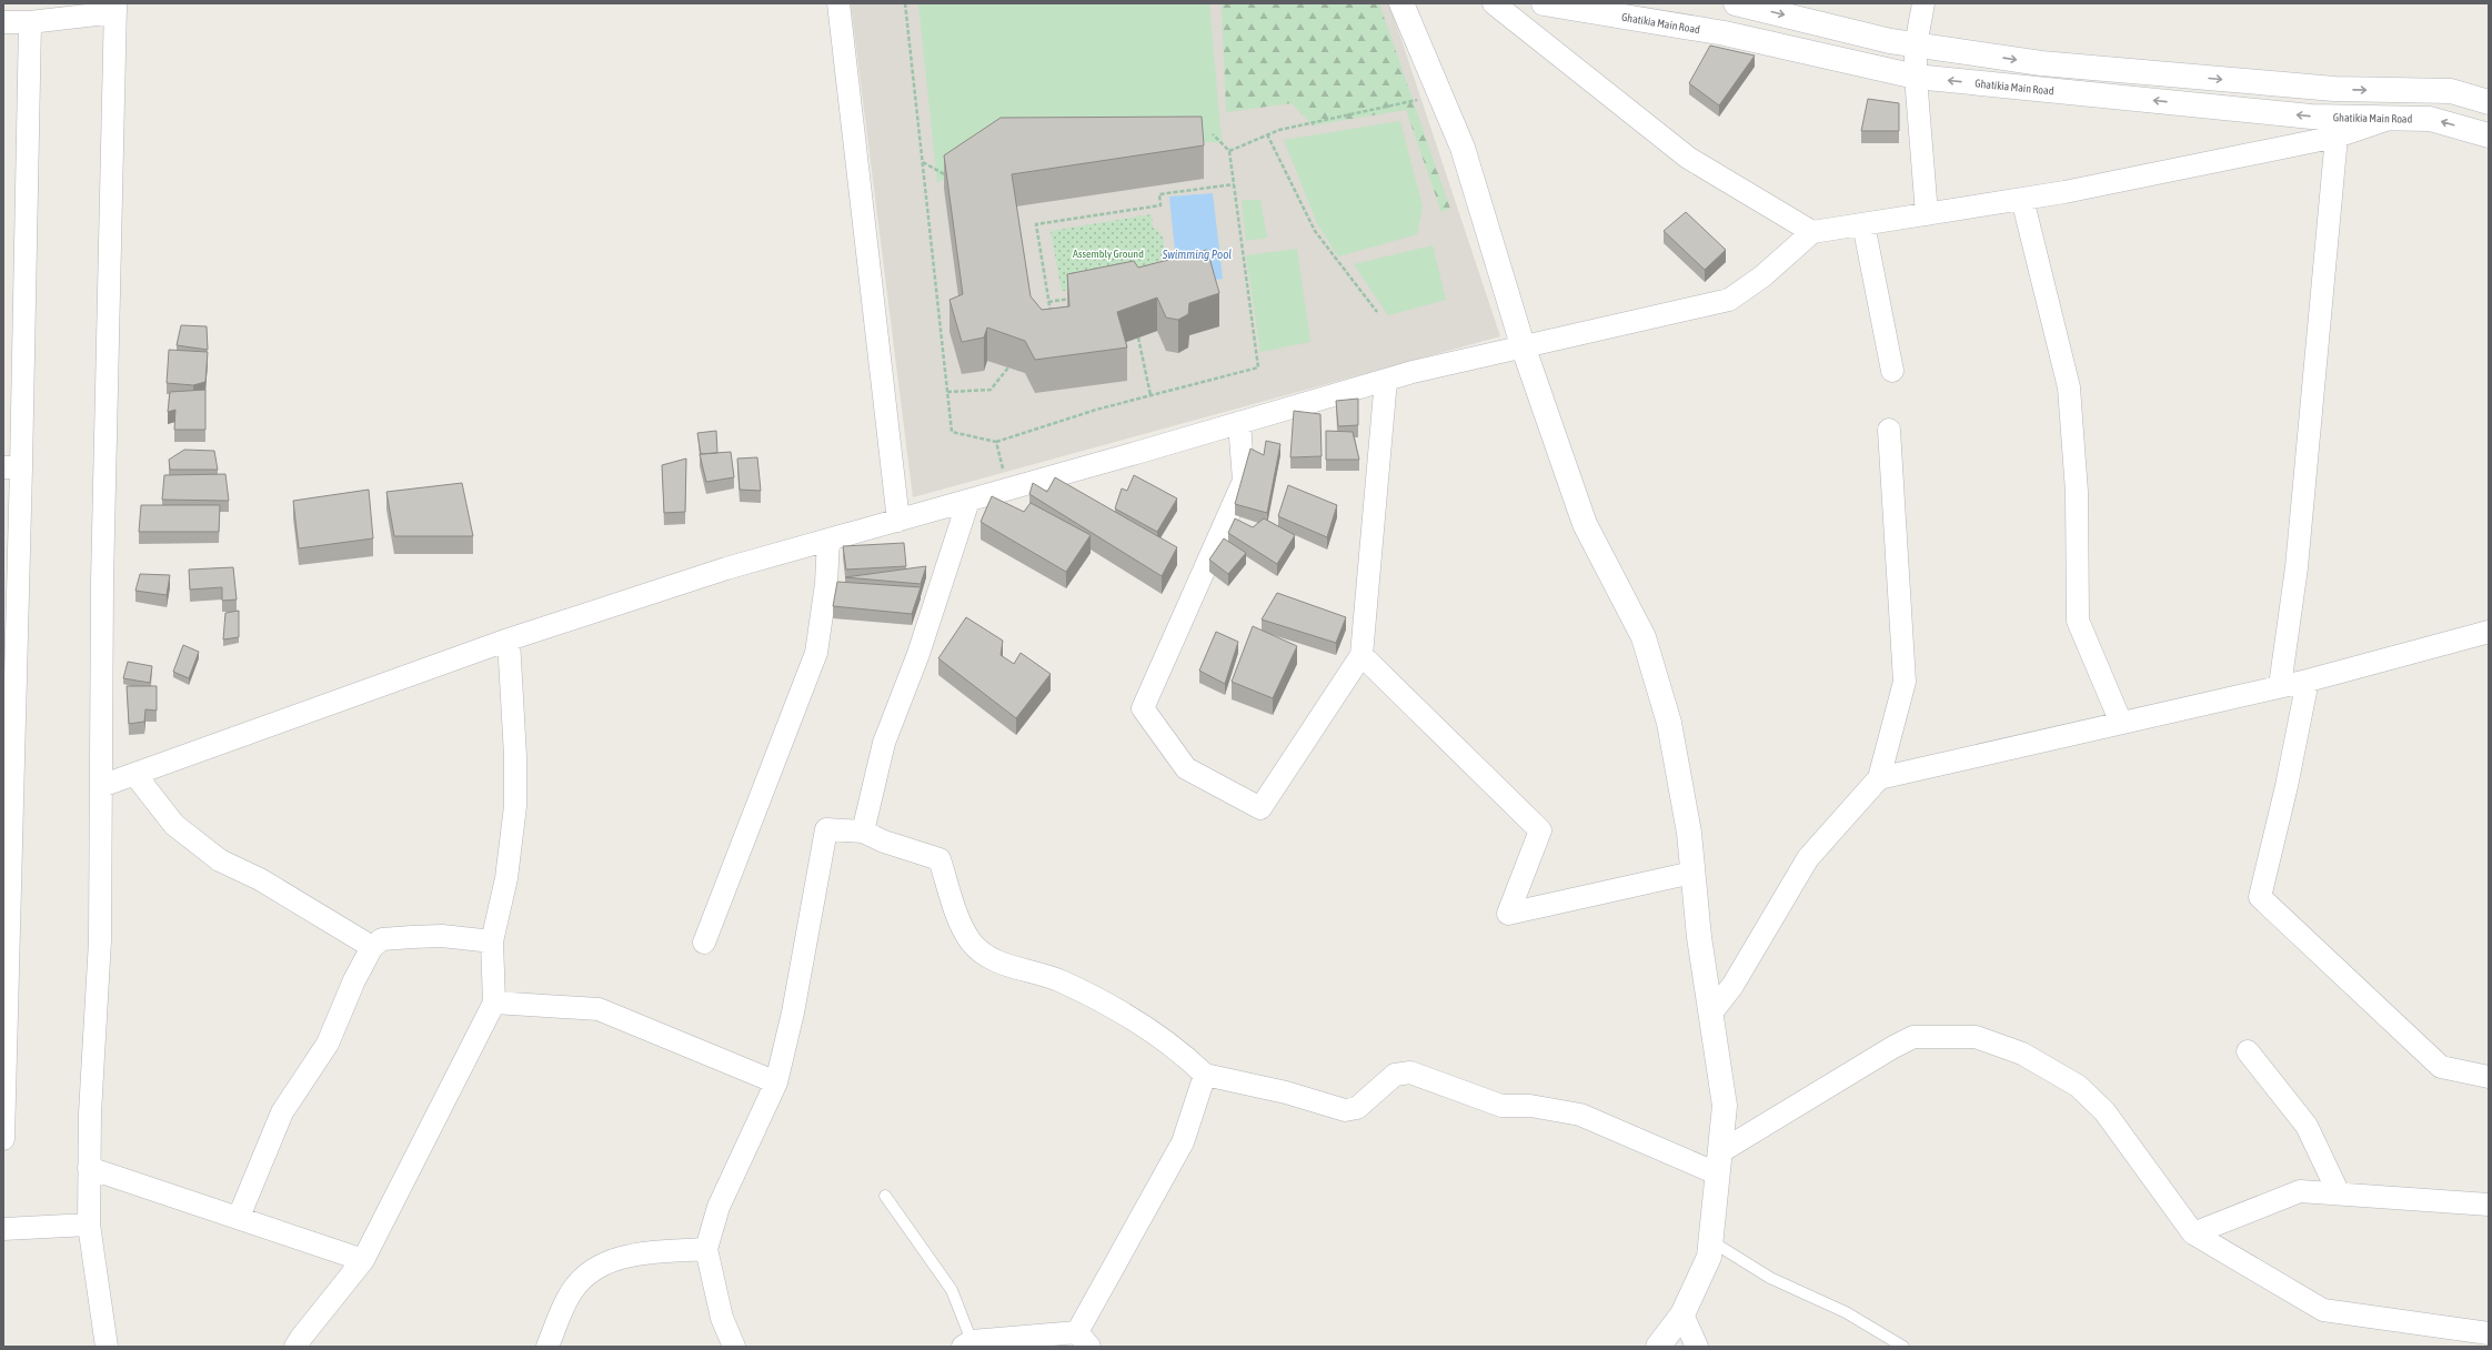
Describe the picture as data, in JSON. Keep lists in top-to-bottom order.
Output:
{
  "streets": {
    "street": ["Ghatikia Main Road"]
  },
  "water": ["Swimming Pool"],
  "parks": ["Assembly Ground"]
}
